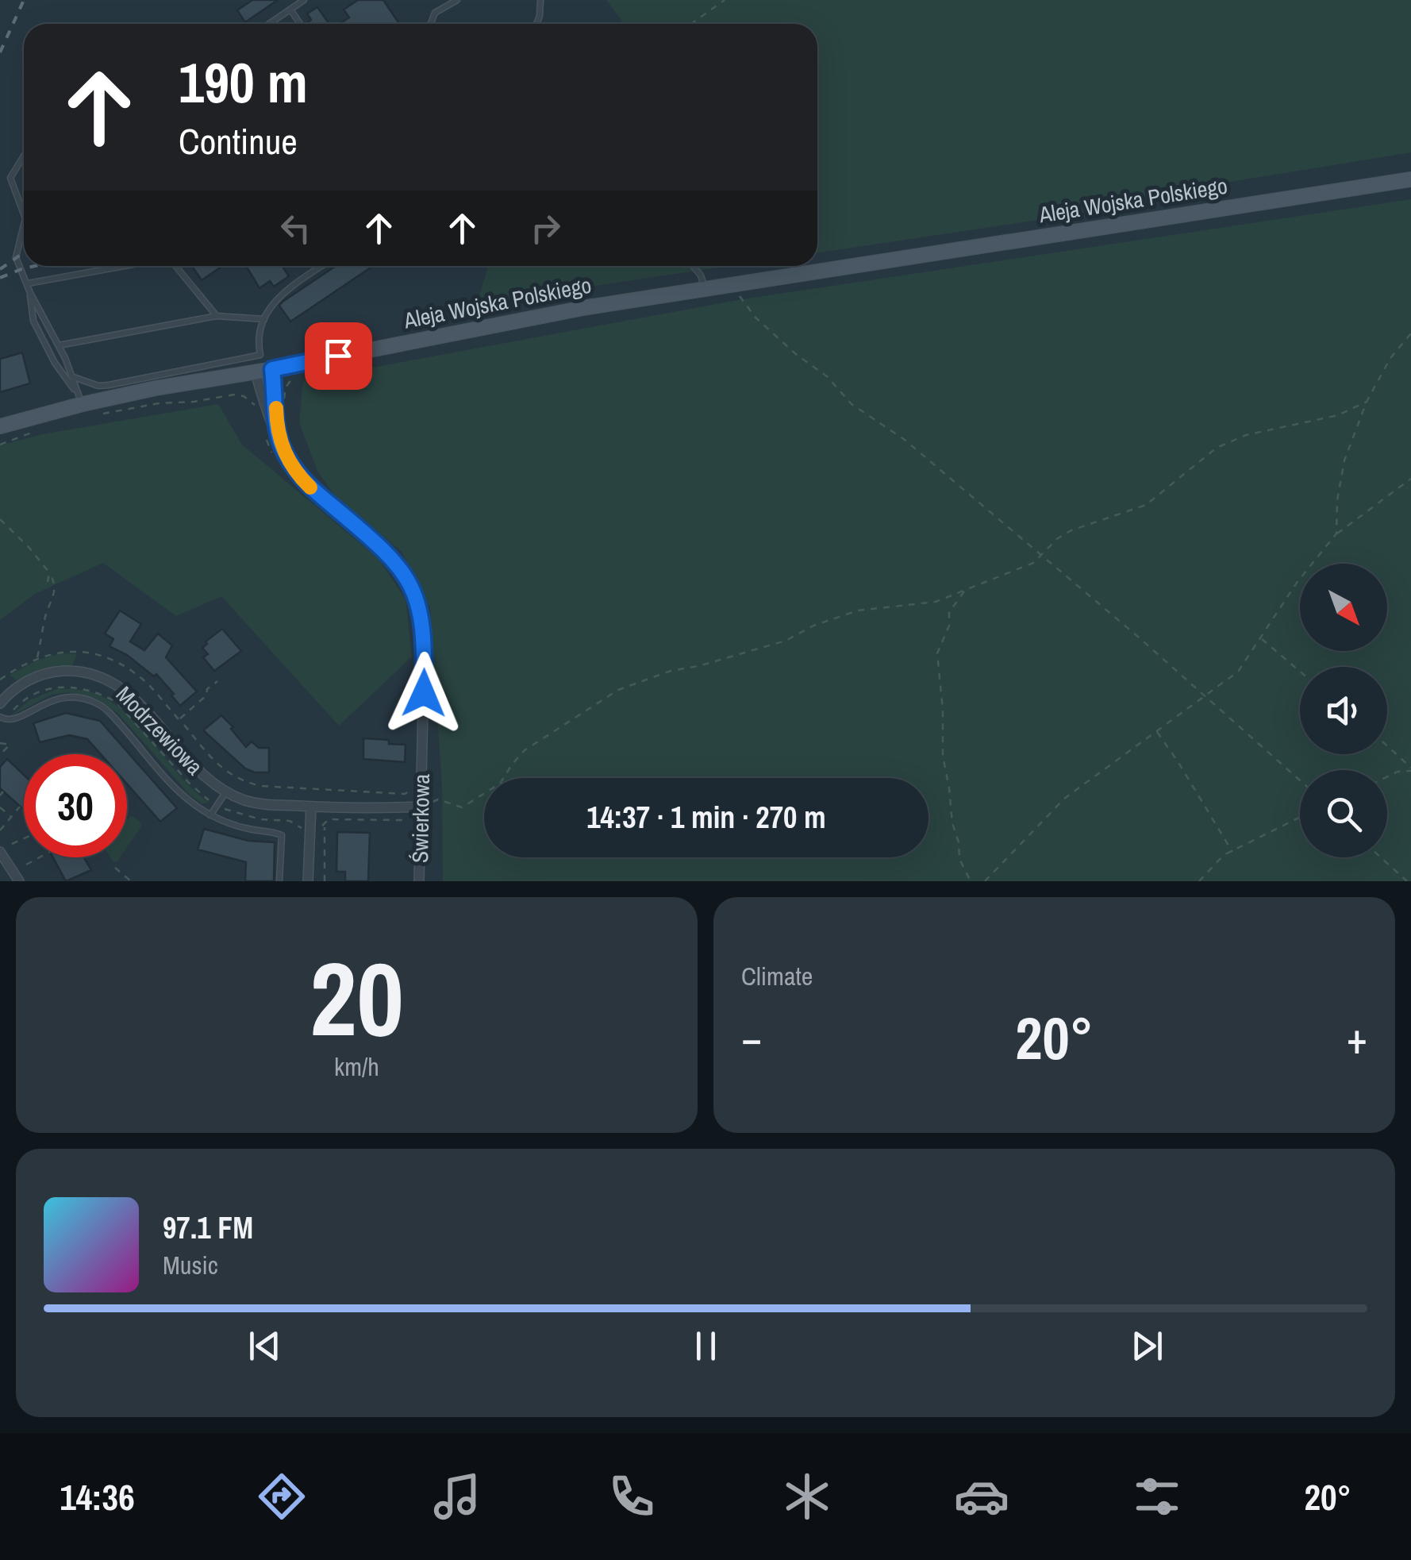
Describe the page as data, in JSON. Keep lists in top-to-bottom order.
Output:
{
  "streets": {
    "main road": ["Aleja Wojska Polskiego"],
    "street": ["Modrzewiowa", "Świerkowa"]
  },
  "crossings": [
    ["Aleja Wojska Polskiego", "Świerkowa"],
    ["Modrzewiowa", "Świerkowa"]
  ],
  "north": "bottom right",
  "page": {
    "turn": ["190 m", "Continue"],
    "limit": "30",
    "trip": "14:37 · 1 min · 270 m",
    "tile": [
      ["20", "km/h"],
      "Climate"
    ],
    "heat": ["−", "20°", "+"],
    "song": ["97.1 FM", "Music"],
    "tabs": ["14:36", "20°"]
  }
}
